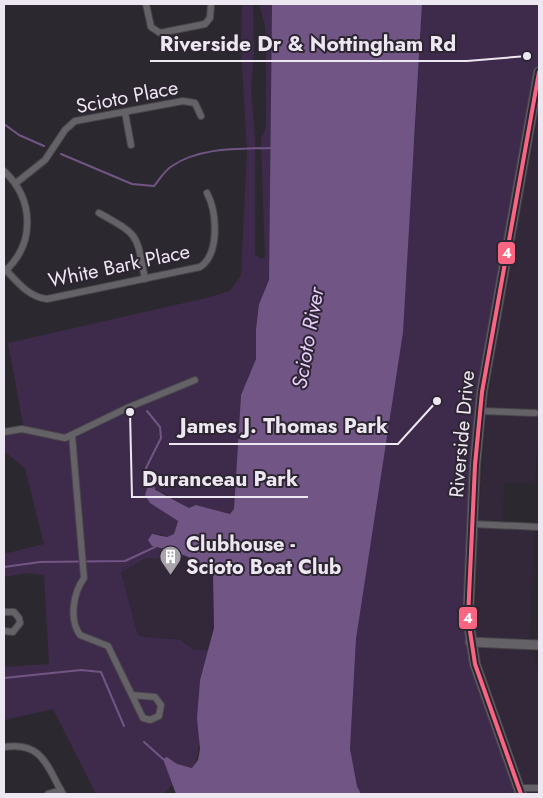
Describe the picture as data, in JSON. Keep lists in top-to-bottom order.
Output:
{
  "streets": {
    "main road": ["Riverside Drive"],
    "street": ["Scioto Place", "White Bark Place"]
  },
  "water": ["Scioto River"],
  "places": {
    "other": ["Riverside Dr & Nottingham Rd", "James J. Thomas Park", "Duranceau Park"],
    "building": ["Clubhouse - Scioto Boat Club"]
  },
  "lines": ["transit line 4"]
}
